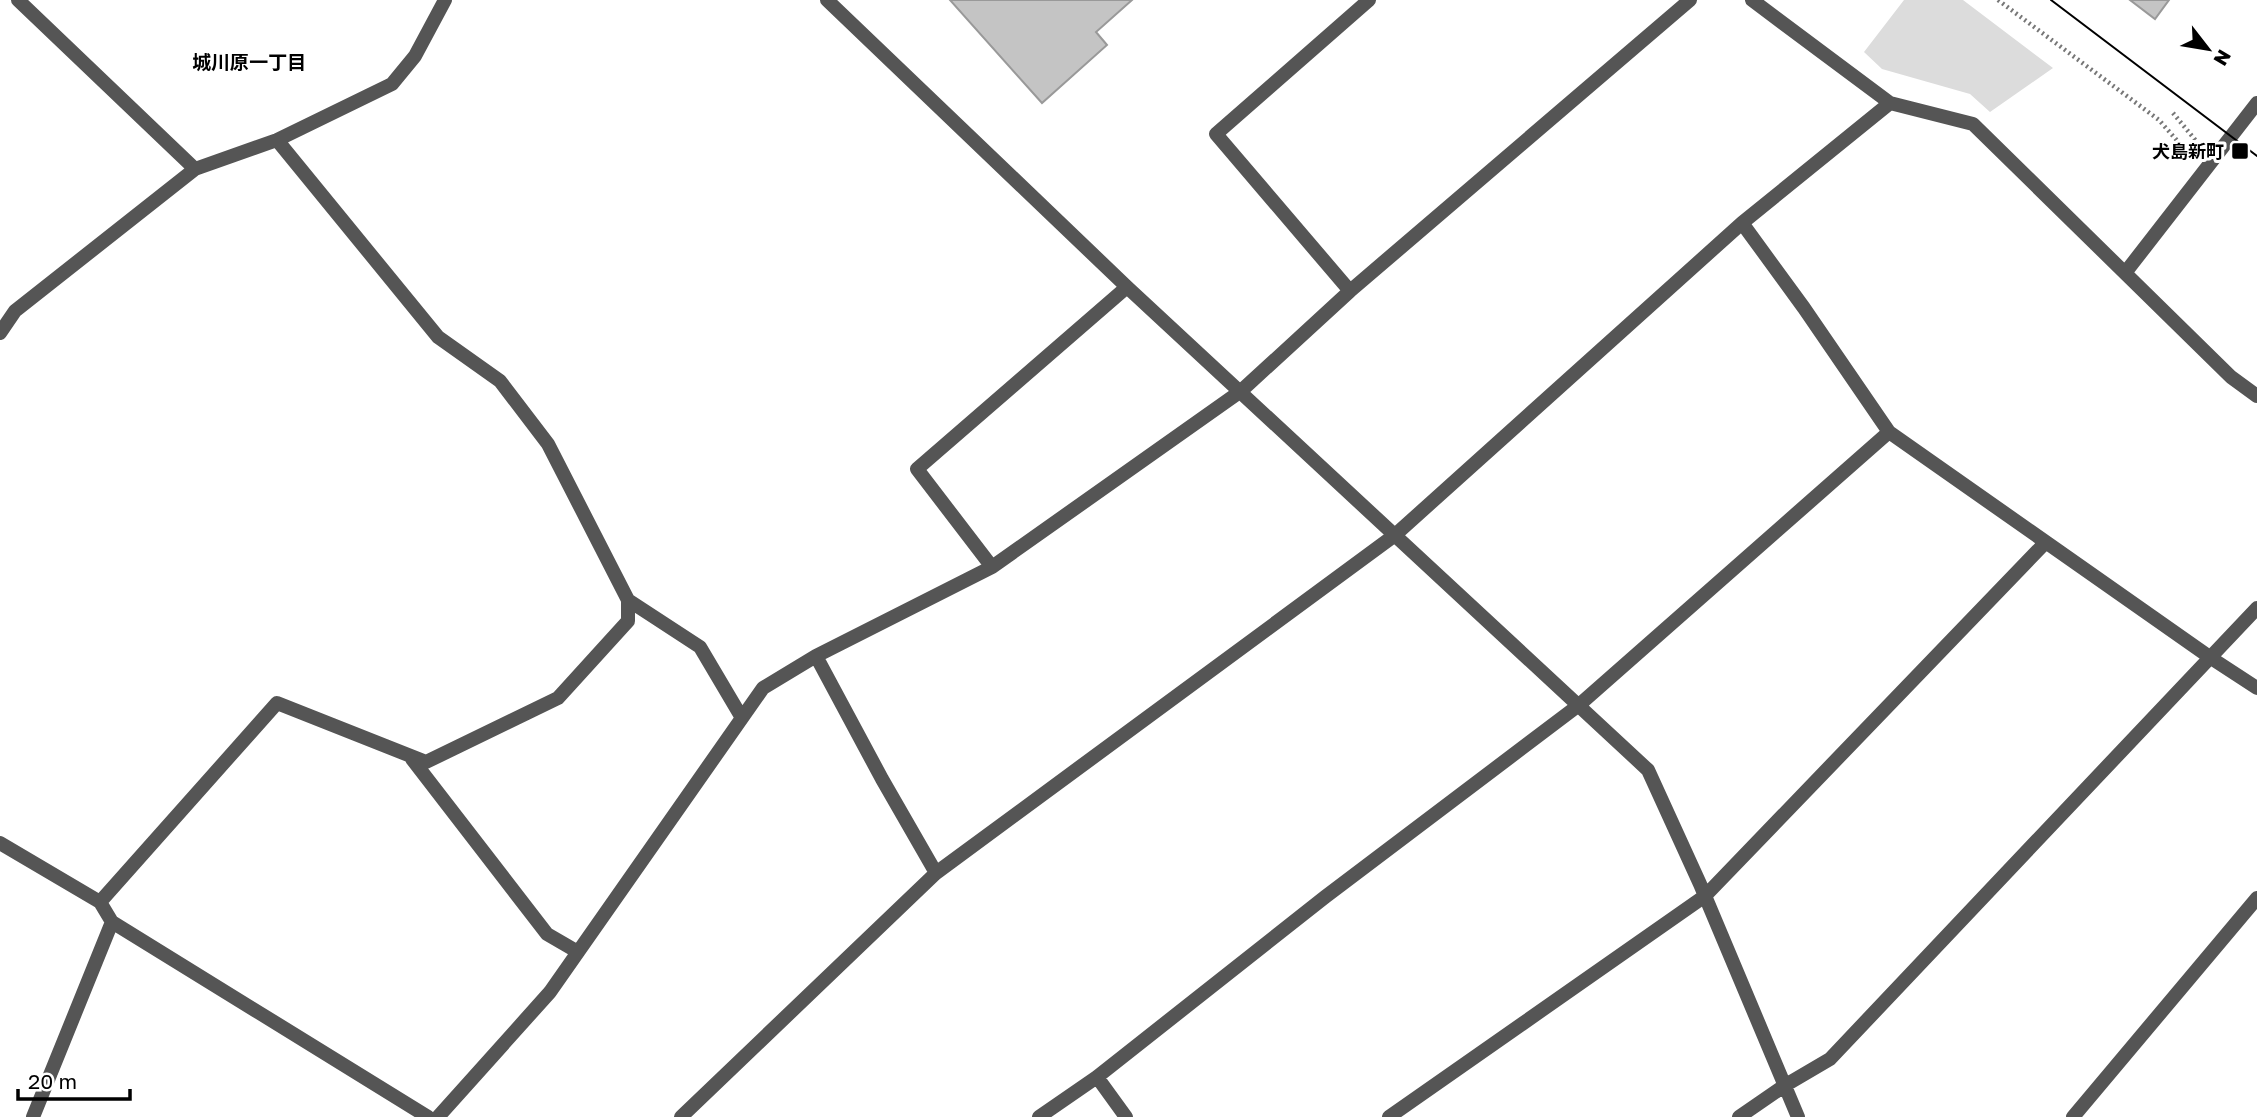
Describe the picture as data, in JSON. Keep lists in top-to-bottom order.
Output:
{
  "districts": ["城川原一丁目"],
  "places": {
    "transit": ["犬島新町"]
  },
  "scale_bar": "20 m",
  "north": "bottom right"
}
